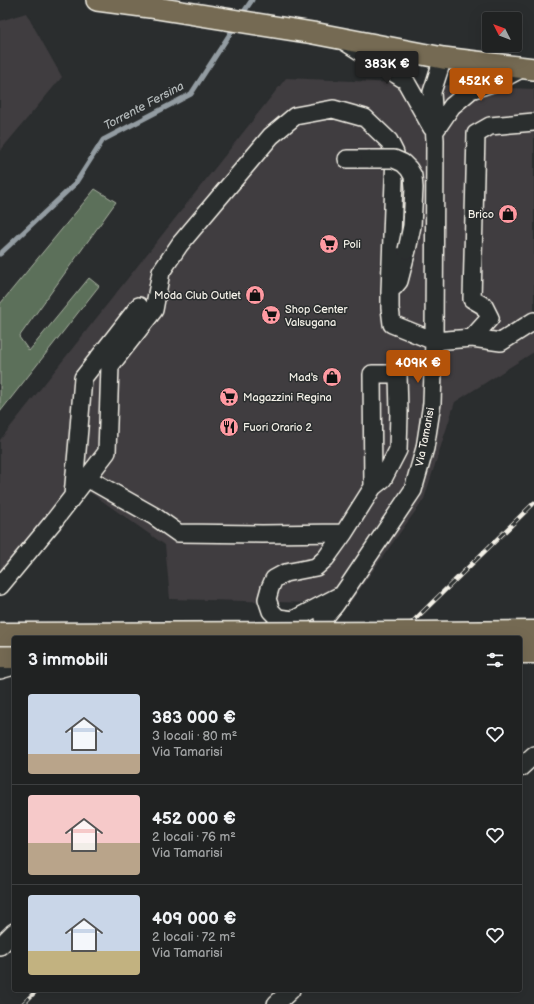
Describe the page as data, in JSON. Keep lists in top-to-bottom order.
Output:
{
  "streets": {
    "street": ["Via Tamarisi"]
  },
  "water": ["Torrente Fersina"],
  "places": {
    "shop": ["Brico", "Moda Club Outlet", "Mad's"],
    "supermarket": ["Poli", "Shop Center Valsugana", "Magazzini Regina"],
    "restaurant": ["Fuori Orario 2"]
  },
  "north": "top left",
  "page": {
    "price": ["383K €", "452K €", "409K €"],
    "heading": "3 immobili",
    "list": [
      {
        "name": "383 000 €",
        "note": "3 locali · 80 m² · Via Tamarisi"
      },
      {
        "name": "452 000 €",
        "note": "2 locali · 76 m² · Via Tamarisi"
      },
      {
        "name": "409 000 €",
        "note": "2 locali · 72 m² · Via Tamarisi"
      }
    ]
  }
}
